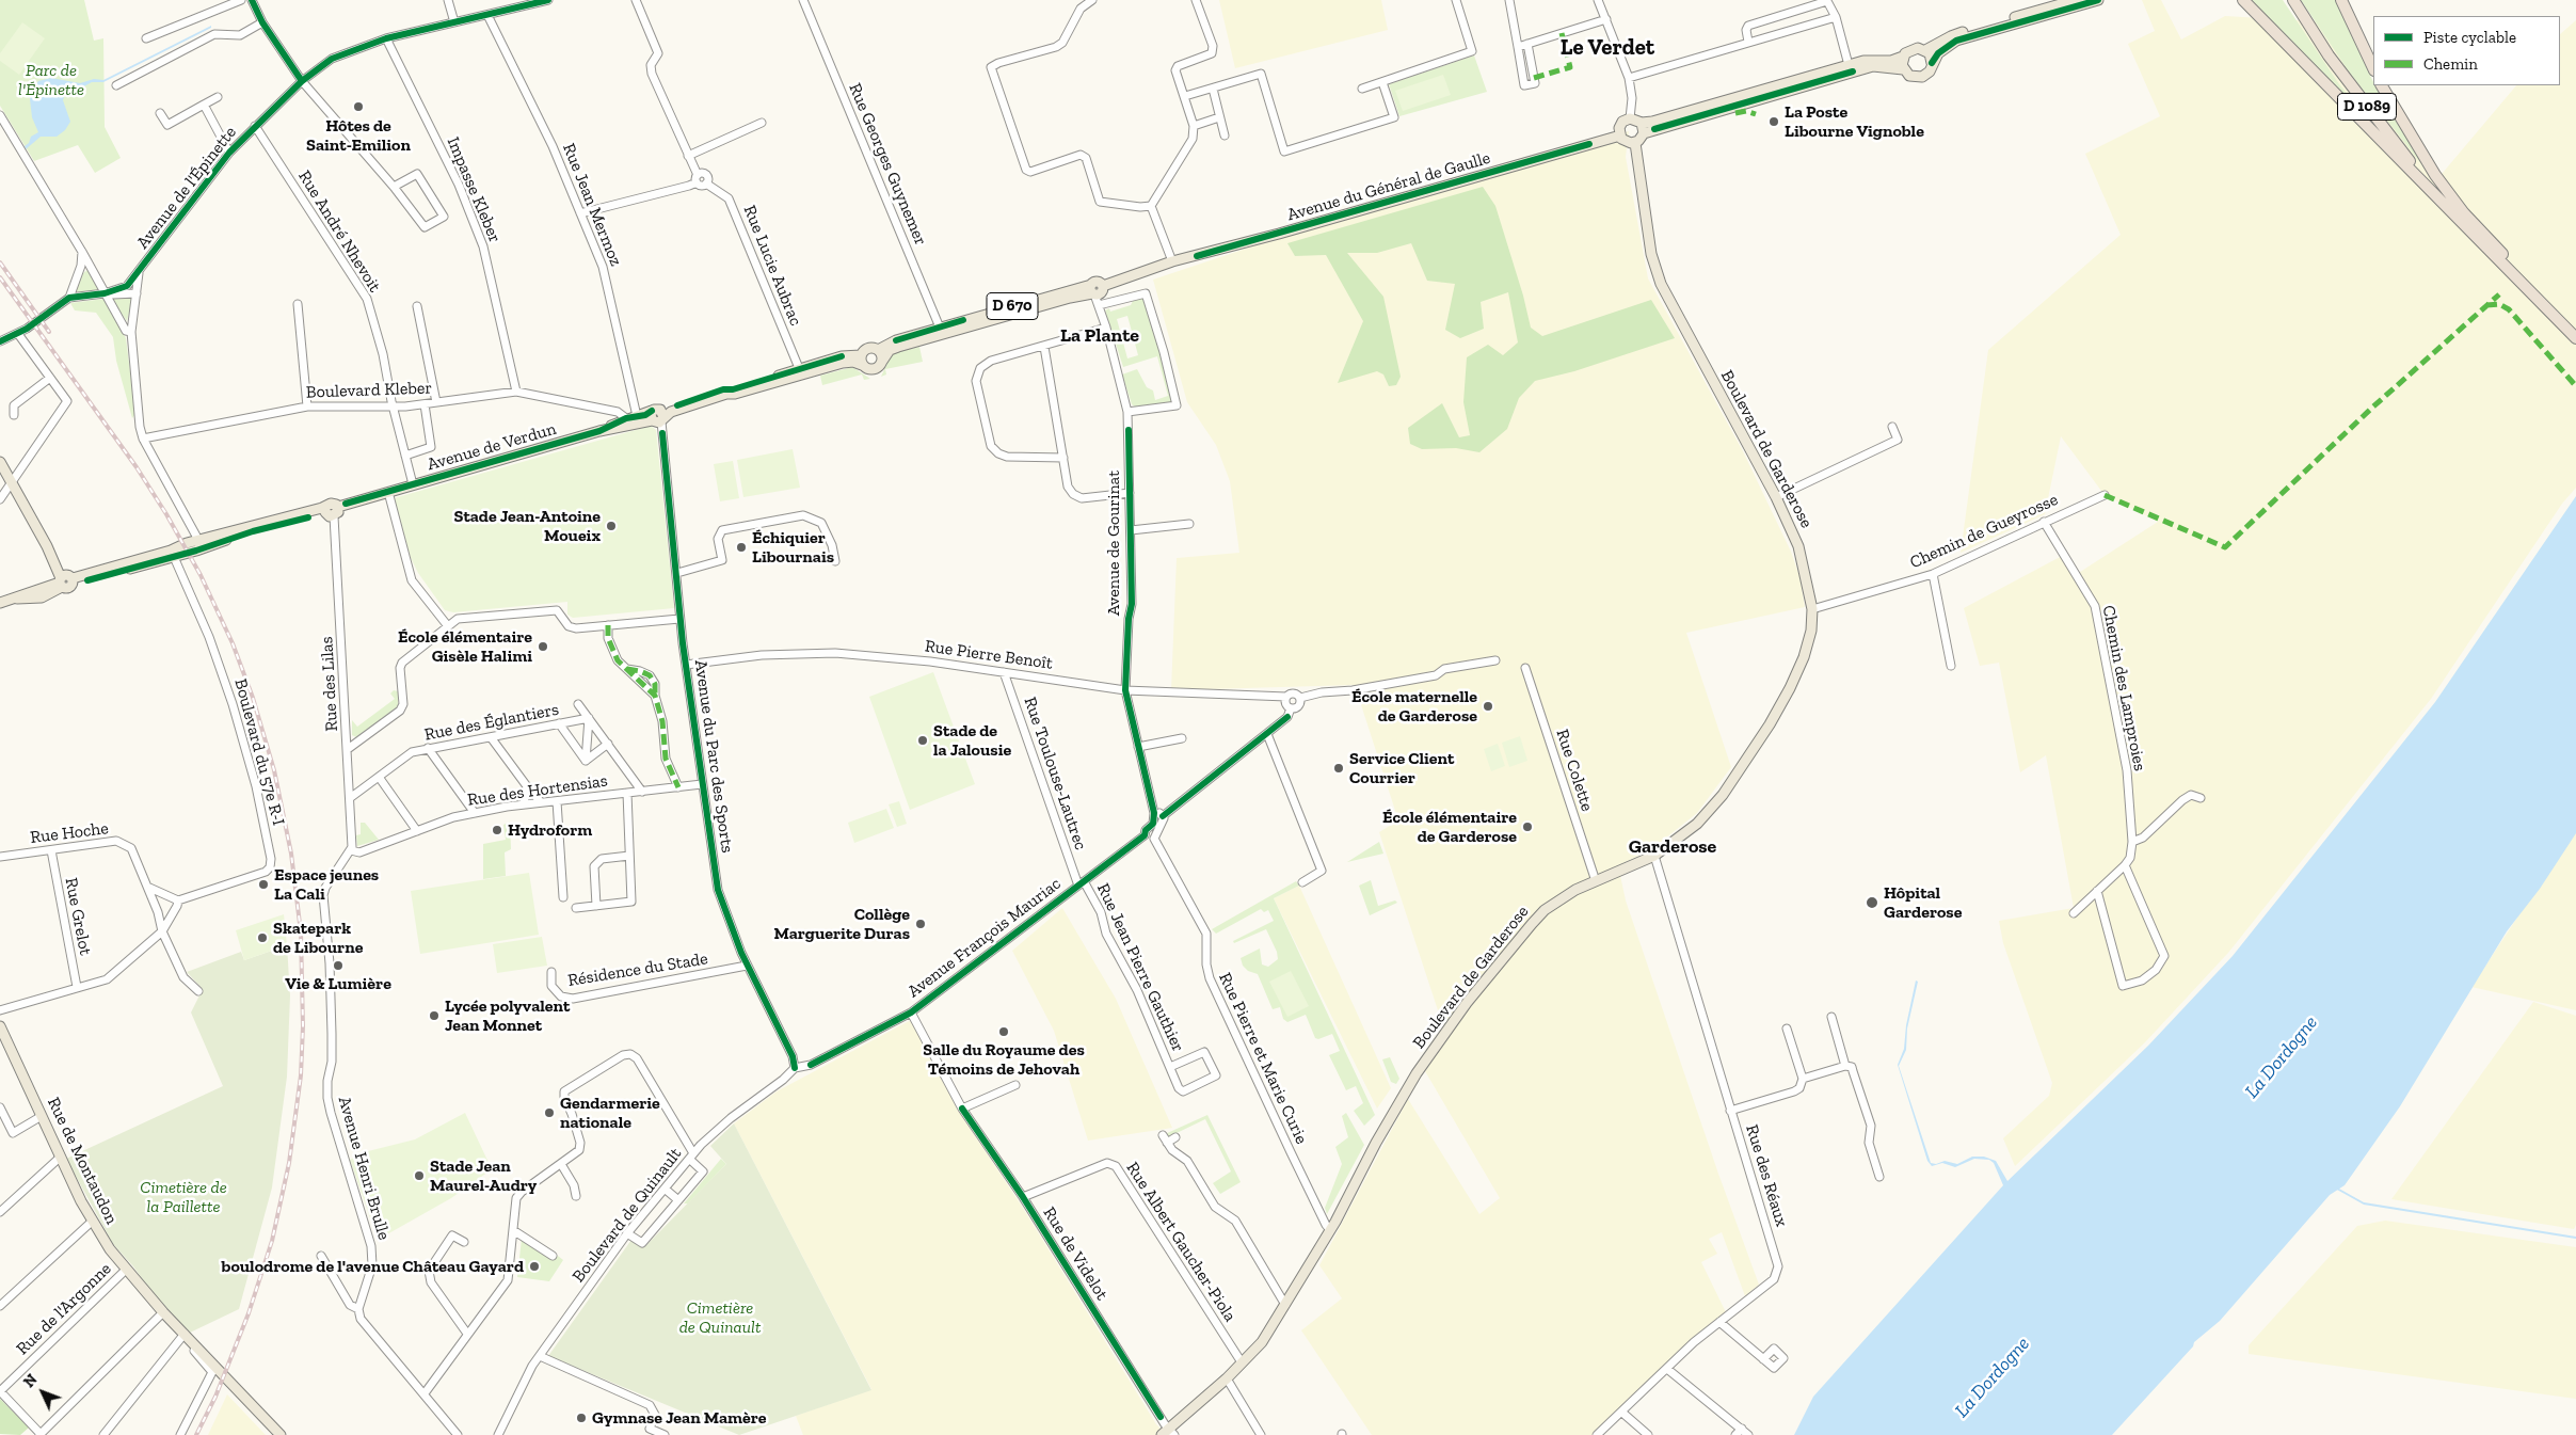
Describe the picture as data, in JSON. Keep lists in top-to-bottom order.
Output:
{
  "streets": {
    "highway": ["D 1089"],
    "main road": [
      "Avenue du Général de Gaulle",
      "D 670",
      "Avenue de Verdun",
      "Boulevard de Garderose",
      "Rue de Montaudon"
    ],
    "street": [
      "Rue Georges Guynemer",
      "Avenue de l'Épinette",
      "Impasse Kleber",
      "Rue Jean Mermoz",
      "Rue André Nhevoit",
      "Rue Lucie Aubrac",
      "Boulevard Kleber",
      "Chemin de Gueyrosse",
      "Avenue de Gourinat",
      "Rue Pierre Benoît",
      "Rue des Lilas",
      "Chemin des Lamproies",
      "Rue des Églantiers",
      "Boulevard du 57e R-I",
      "Avenue du Parc des Sports",
      "Rue Colette",
      "Rue Toulouse-Lautrec",
      "Rue des Hortensias",
      "Rue Hoche",
      "Rue Grelot",
      "Avenue François Mauriac",
      "Rue Jean Pierre Gauthier",
      "Résidence du Stade",
      "Rue Pierre et Marie Curie",
      "Avenue Henri Brulle",
      "Rue des Réaux",
      "Boulevard de Quinault",
      "Rue Albert Gaucher-Piola",
      "Rue de Videlot",
      "Rue de l'Argonne"
    ]
  },
  "crossings": [
    ["Rue Georges Guynemer", "Avenue du Général de Gaulle"],
    ["Avenue du Général de Gaulle", "Boulevard de Garderose"],
    ["Avenue du Général de Gaulle", "Avenue de Gourinat"],
    ["Avenue de l'Épinette", "Impasse Kleber"],
    ["Avenue de l'Épinette", "Rue Jean Mermoz"],
    ["Avenue de l'Épinette", "Rue André Nhevoit"],
    ["Impasse Kleber", "Boulevard Kleber"],
    ["Rue Jean Mermoz", "Avenue de Verdun"],
    ["Rue André Nhevoit", "Boulevard Kleber"],
    ["Rue André Nhevoit", "Avenue de Verdun"],
    ["Boulevard Kleber", "Avenue de Verdun"],
    ["Avenue de Verdun", "Rue des Lilas"],
    ["Avenue de Verdun", "Avenue du Parc des Sports"],
    ["Boulevard de Garderose", "Chemin de Gueyrosse"],
    ["Boulevard de Garderose", "Rue Colette"],
    ["Boulevard de Garderose", "Rue Pierre et Marie Curie"],
    ["Boulevard de Garderose", "Rue des Réaux"],
    ["Boulevard de Garderose", "Rue Albert Gaucher-Piola"],
    ["Boulevard de Garderose", "Rue de Videlot"],
    ["Chemin de Gueyrosse", "Chemin des Lamproies"],
    ["Avenue de Gourinat", "Rue Pierre Benoît"],
    ["Avenue de Gourinat", "Avenue François Mauriac"],
    ["Rue Pierre Benoît", "Avenue du Parc des Sports"],
    ["Rue Pierre Benoît", "Rue Toulouse-Lautrec"],
    ["Rue des Lilas", "Rue des Églantiers"],
    ["Rue des Lilas", "Rue des Hortensias"],
    ["Rue des Lilas", "Avenue Henri Brulle"],
    ["Avenue du Parc des Sports", "Rue des Hortensias"],
    ["Avenue du Parc des Sports", "Avenue François Mauriac"],
    ["Avenue du Parc des Sports", "Résidence du Stade"],
    ["Avenue du Parc des Sports", "Boulevard de Quinault"],
    ["Rue Toulouse-Lautrec", "Avenue François Mauriac"],
    ["Rue Toulouse-Lautrec", "Rue Jean Pierre Gauthier"],
    ["Rue des Hortensias", "Avenue Henri Brulle"],
    ["Rue Hoche", "Rue Grelot"],
    ["Avenue François Mauriac", "Rue Jean Pierre Gauthier"],
    ["Avenue François Mauriac", "Boulevard de Quinault"],
    ["Avenue François Mauriac", "Rue de Videlot"],
    ["Rue de Montaudon", "Rue de l'Argonne"],
    ["Rue Albert Gaucher-Piola", "Rue de Videlot"]
  ],
  "districts": ["Le Verdet", "La Plante", "Garderose"],
  "water": ["La Dordogne"],
  "parks": ["Parc de l'Épinette", "Cimetière de la Paillette", "Cimetière de Quinault"],
  "places": [
    "Hôtes de Saint-Emilion",
    "La Poste Libourne Vignoble",
    "Stade Jean-Antoine Moueix",
    "Échiquier Libournais",
    "École élémentaire Gisèle Halimi",
    "École maternelle de Garderose",
    "Stade de la Jalousie",
    "Service Client Courrier",
    "École élémentaire de Garderose",
    "Hydroform",
    "Espace jeunes La Cali",
    "Hôpital Garderose",
    "Collège Marguerite Duras",
    "Skatepark de Libourne",
    "Vie & Lumière",
    "Lycée polyvalent Jean Monnet",
    "Salle du Royaume des Témoins de Jehovah",
    "Gendarmerie nationale",
    "Stade Jean Maurel-Audry",
    "boulodrome de l'avenue Château Gayard",
    "Gymnase Jean Mamère"
  ],
  "legend": ["Piste cyclable", "Chemin"],
  "north": "top left"
}
